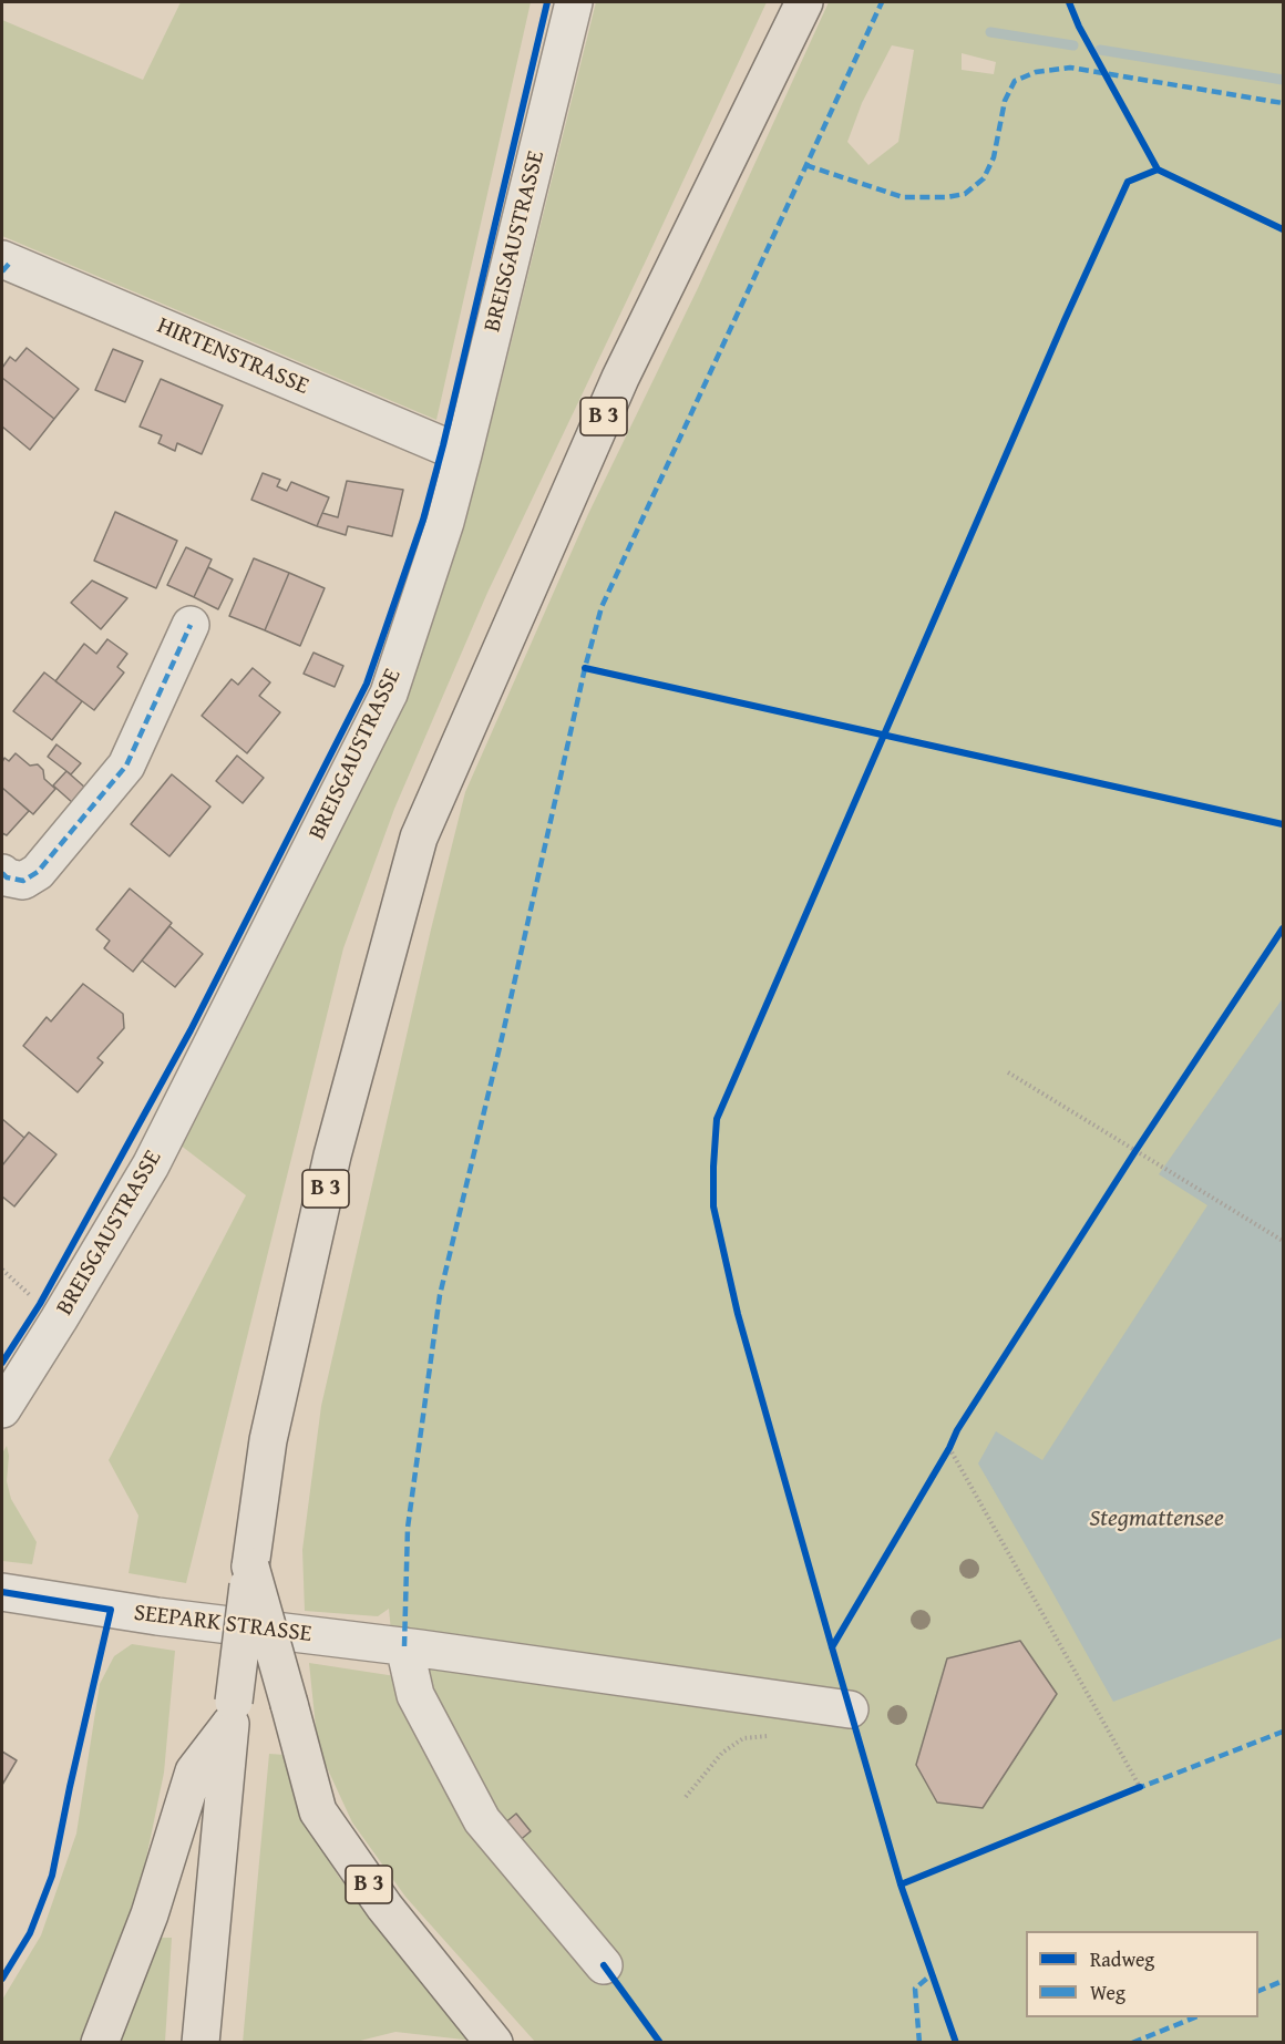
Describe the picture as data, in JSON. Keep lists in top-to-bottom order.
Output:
{
  "streets": {
    "main road": ["B 3"],
    "street": ["BREISGAUSTRASSE", "HIRTENSTRASSE", "SEEPARK STRASSE"]
  },
  "crossings": [
    ["BREISGAUSTRASSE", "HIRTENSTRASSE"]
  ],
  "water": ["Stegmattensee"],
  "legend": ["Radweg", "Weg"]
}
